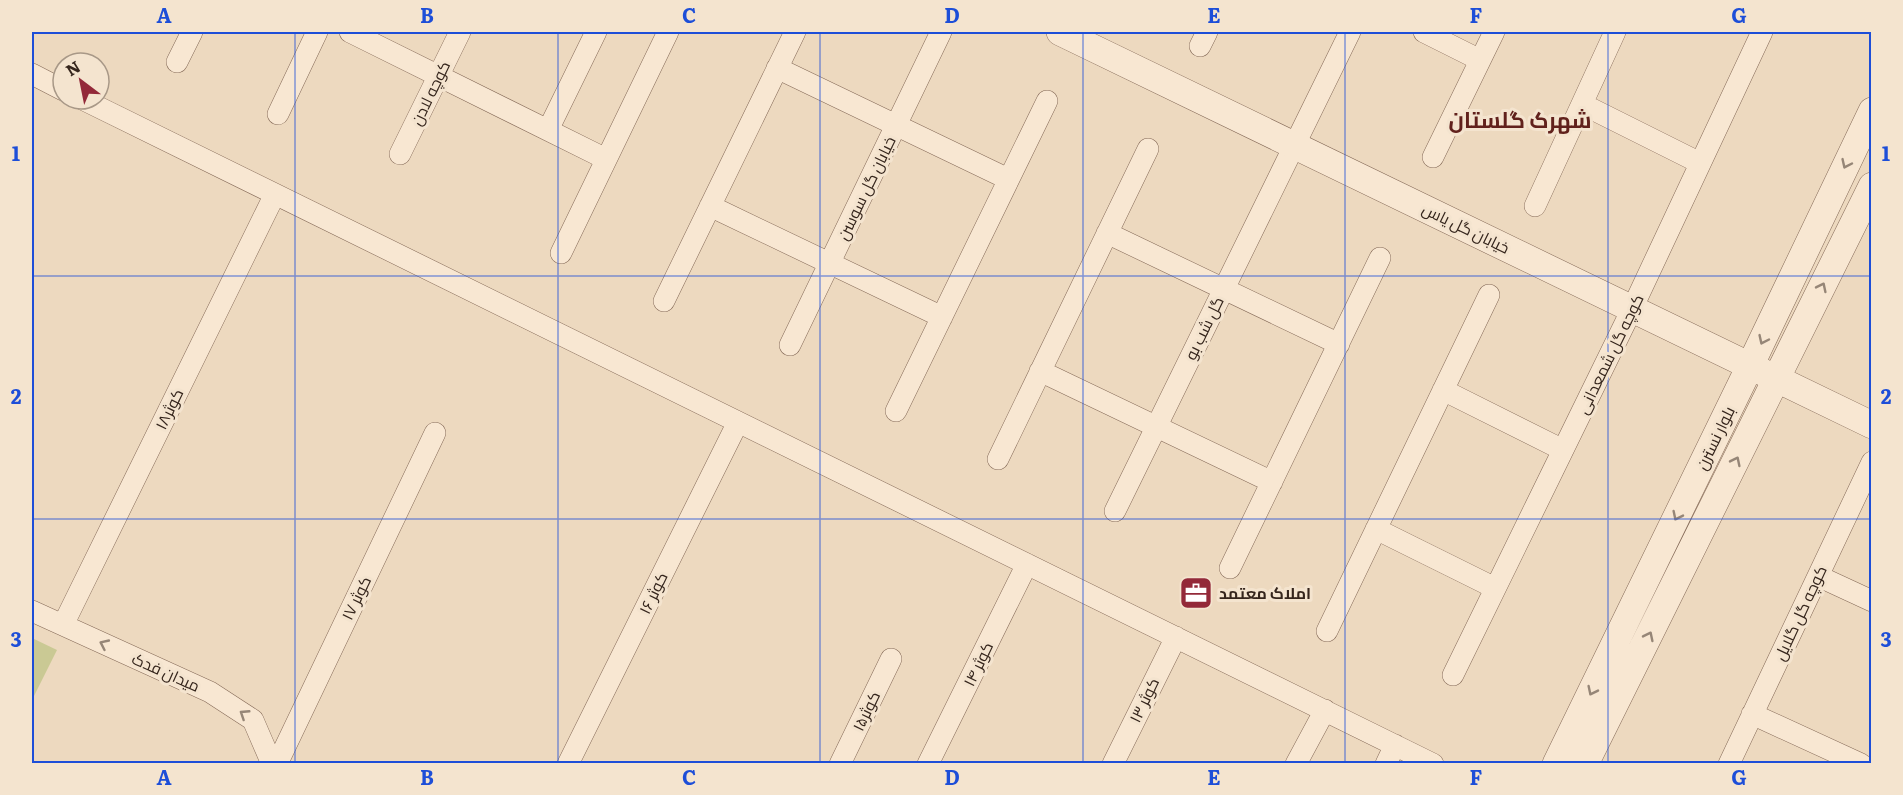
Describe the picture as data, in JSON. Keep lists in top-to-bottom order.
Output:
{
  "streets": {
    "street": [
      "کوچه لادن",
      "خیابان گل سوسن",
      "خیابان گل یاس",
      "گل شب بو",
      "کوچه گل شمعدانی",
      "کوثر۱۸",
      "بلوار نسترن",
      "کوثر ۱۶",
      "کوثر ۱۷",
      "کوچه گل گلایل",
      "کوثر ۱۴",
      "میدان فدک",
      "کوثر ۱۳",
      "کوثر۱۵"
    ]
  },
  "crossings": [
    ["خیابان گل یاس", "گل شب بو"],
    ["خیابان گل یاس", "کوچه گل شمعدانی"],
    ["خیابان گل یاس", "بلوار نسترن"],
    ["کوثر۱۸", "میدان فدک"]
  ],
  "one_way": ["میدان فدک"],
  "districts": ["شهرک گلستان"],
  "places": {
    "office": ["املاک معتمد"]
  },
  "north": "top left",
  "grid": {
    "columns": [
      "A",
      "B",
      "C",
      "D",
      "E",
      "F",
      "G"
    ],
    "rows": ["1", "2", "3"]
  }
}
